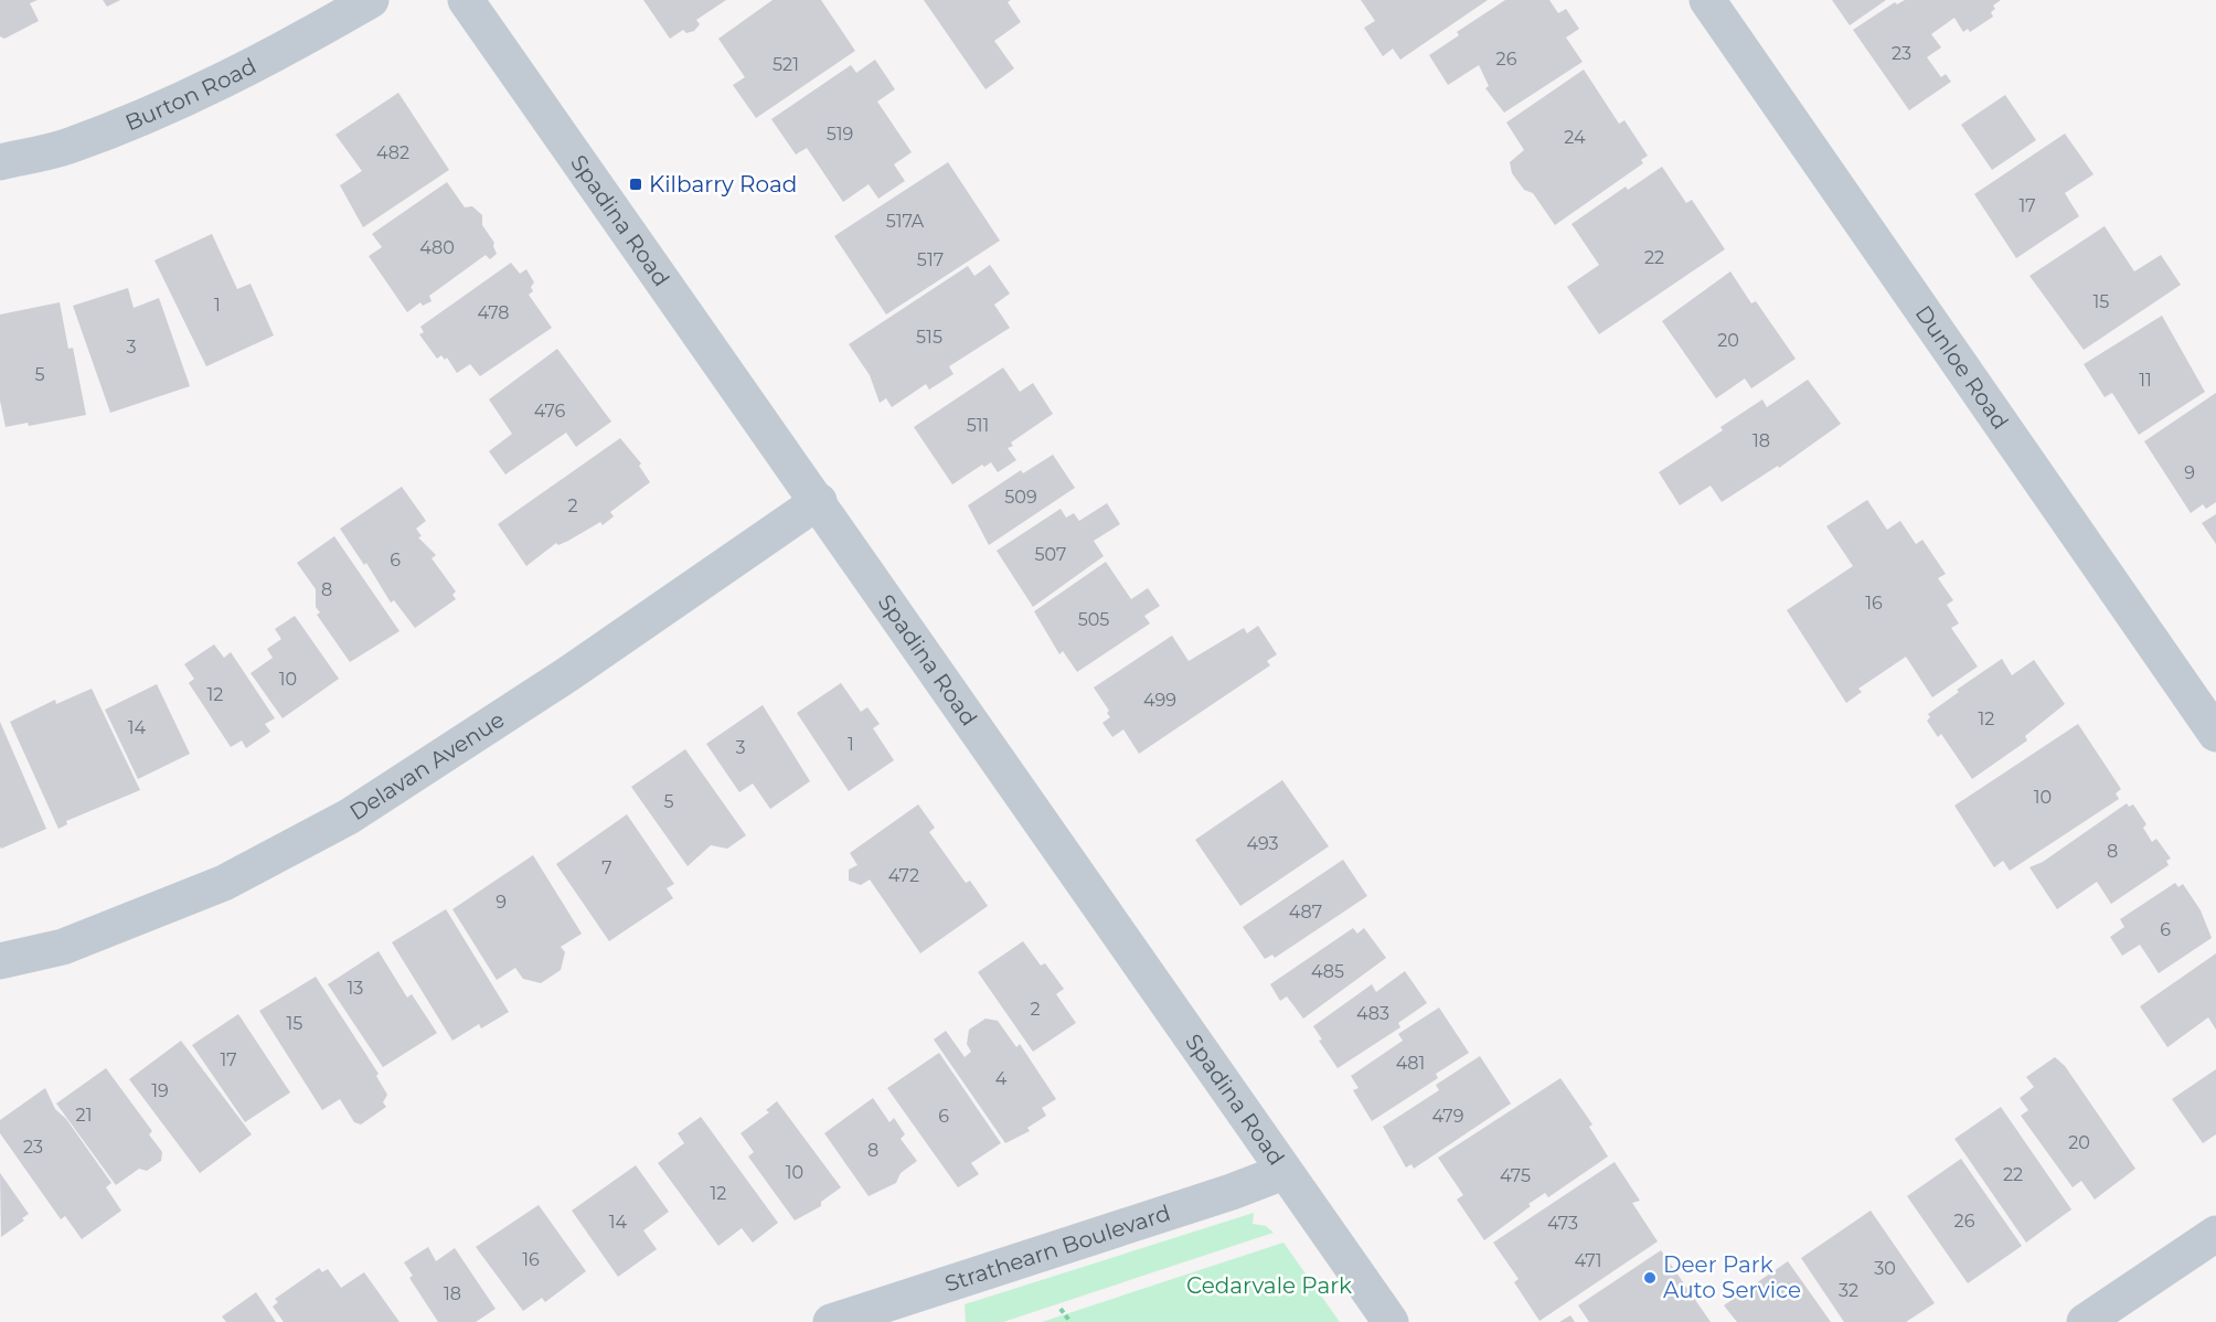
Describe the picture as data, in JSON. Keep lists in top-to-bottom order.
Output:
{
  "streets": {
    "street": [
      "Burton Road",
      "Spadina Road",
      "Dunloe Road",
      "Delavan Avenue",
      "Strathearn Boulevard"
    ]
  },
  "crossings": [
    ["Spadina Road", "Delavan Avenue"],
    ["Spadina Road", "Strathearn Boulevard"]
  ],
  "parks": ["Cedarvale Park"],
  "places": {
    "transit": ["Kilbarry Road"],
    "other": ["Deer Park Auto Service"]
  },
  "house_numbers": [
    "23",
    "26",
    "521",
    "519",
    "24",
    "482",
    "17",
    "517A",
    "480",
    "22",
    "517",
    "15",
    "1",
    "478",
    "515",
    "20",
    "3",
    "5",
    "11",
    "476",
    "511",
    "18",
    "9",
    "509",
    "2",
    "507",
    "6",
    "8",
    "16",
    "505",
    "10",
    "12",
    "499",
    "12",
    "14",
    "1",
    "3",
    "10",
    "5",
    "493",
    "8",
    "7",
    "472",
    "9",
    "487",
    "6",
    "485",
    "13",
    "2",
    "483",
    "15",
    "17",
    "481",
    "4",
    "19",
    "21",
    "6",
    "479",
    "20",
    "23",
    "8",
    "10",
    "22",
    "475",
    "12",
    "26",
    "14",
    "473",
    "16",
    "471",
    "30",
    "32",
    "18"
  ]
}
